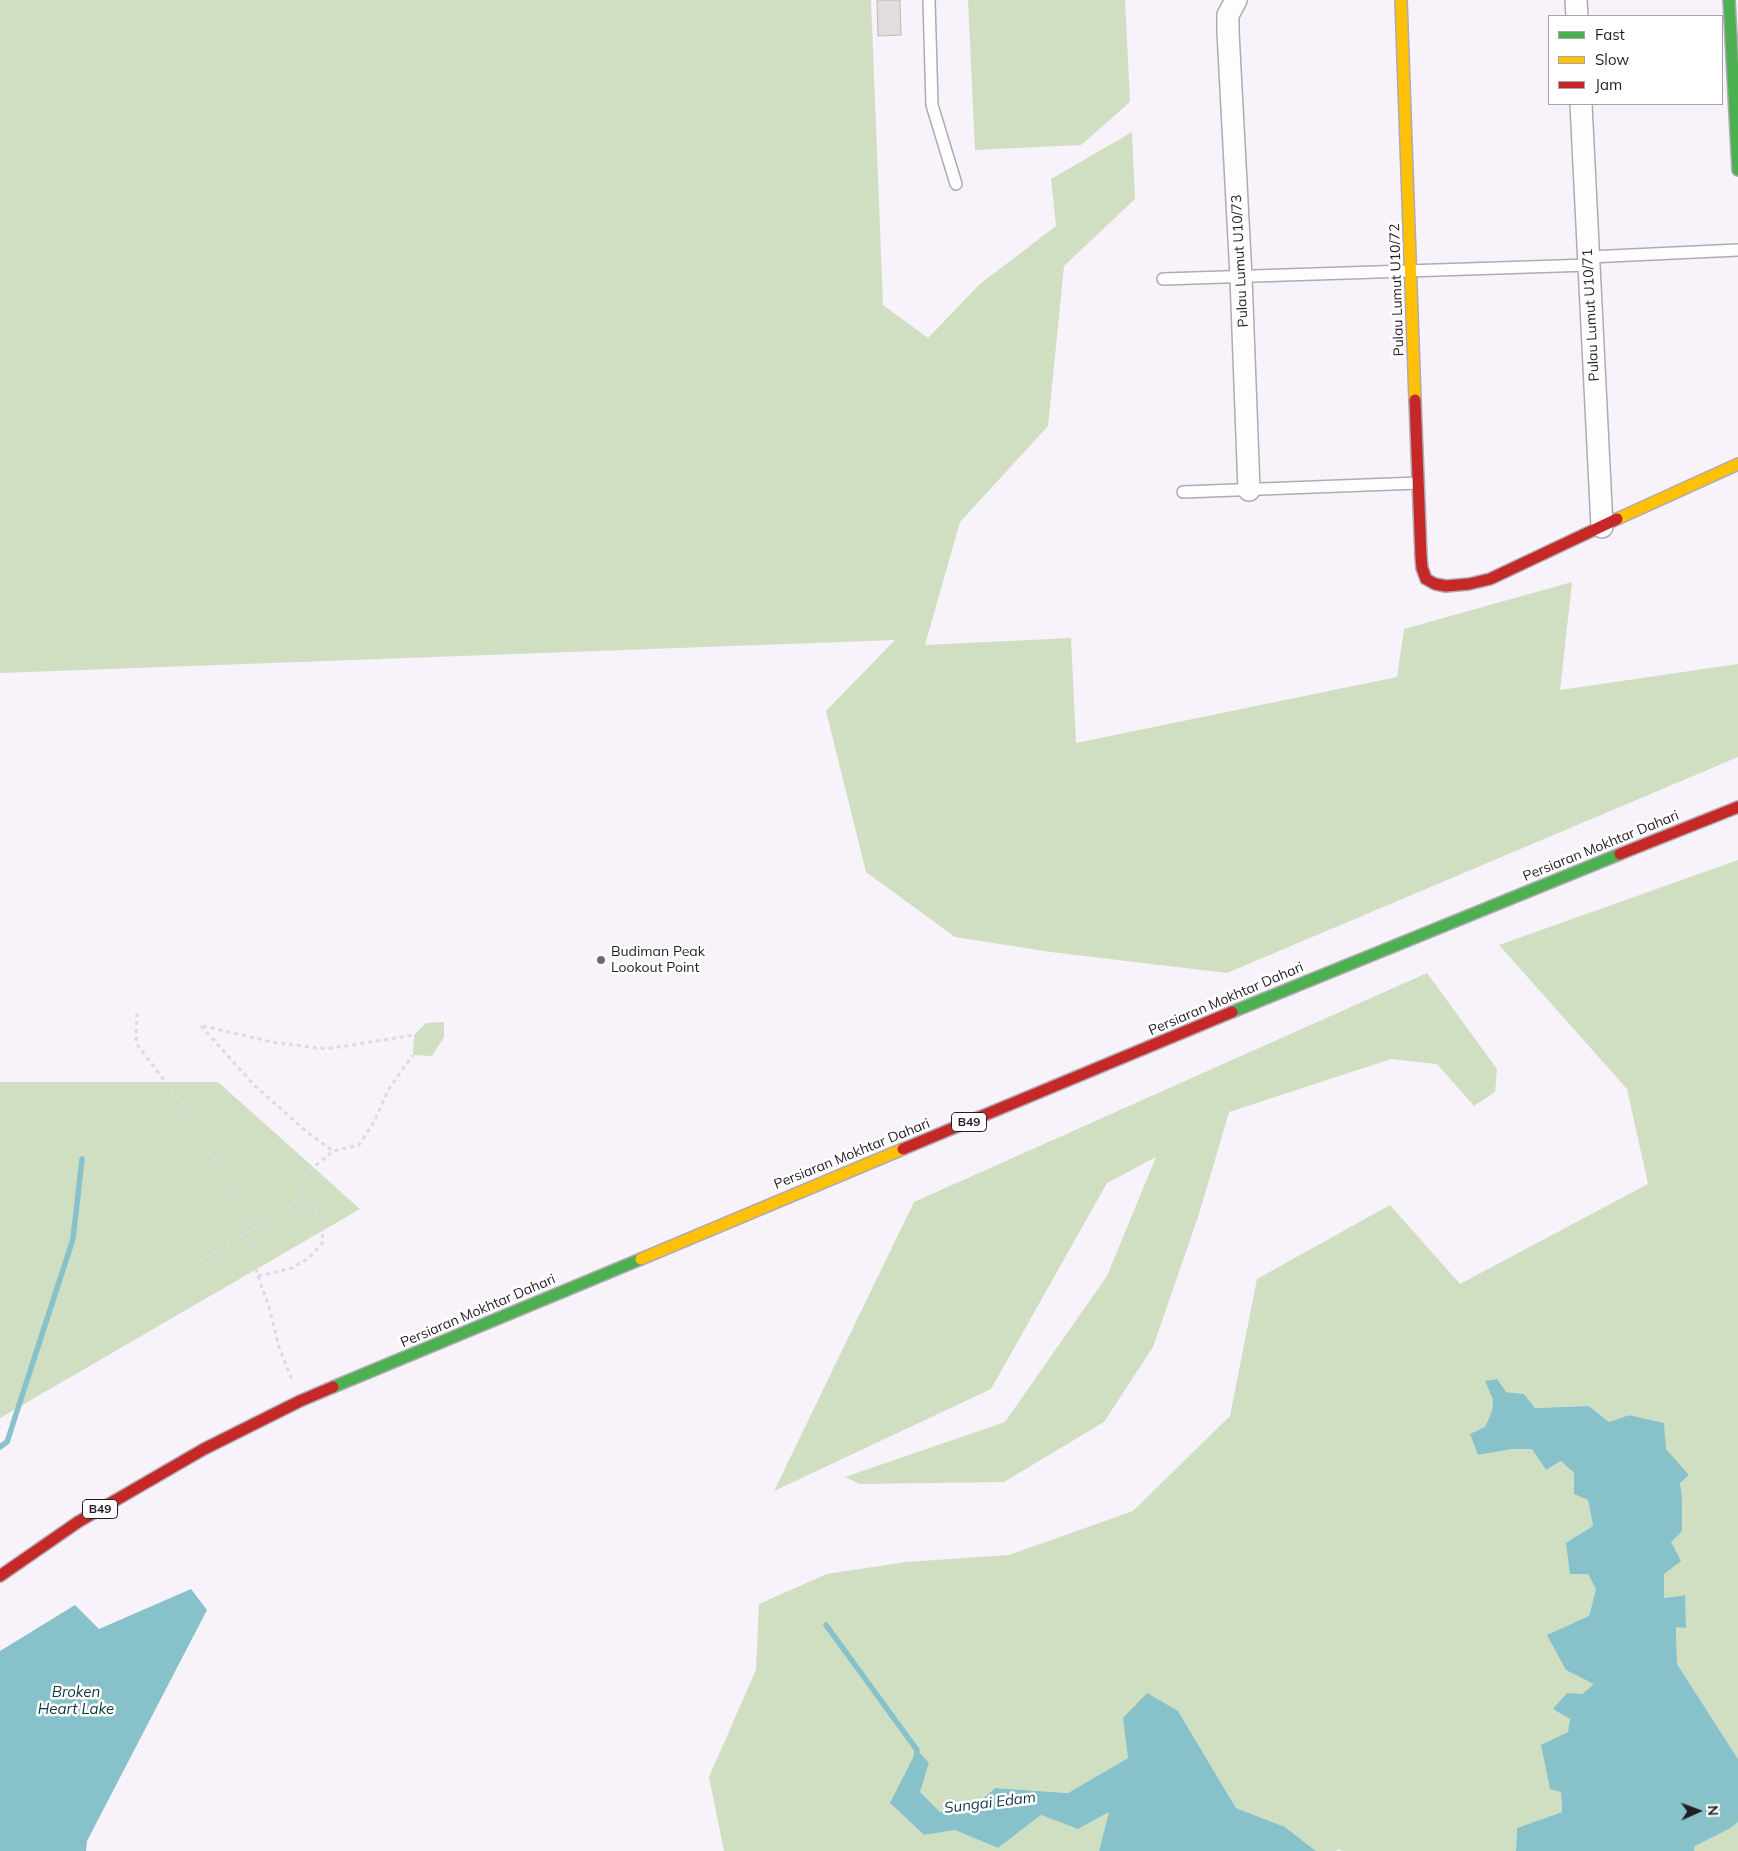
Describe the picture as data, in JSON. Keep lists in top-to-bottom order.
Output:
{
  "streets": {
    "main road": ["Pulau Lumut U10/72", "Persiaran Mokhtar Dahari", "B49"],
    "street": ["Pulau Lumut U10/73", "Pulau Lumut U10/71"]
  },
  "crossings": [
    ["Pulau Lumut U10/72", "Pulau Lumut U10/71"]
  ],
  "water": ["Broken Heart Lake", "Sungai Edam"],
  "places": ["Budiman Peak Lookout Point"],
  "legend": ["Fast", "Slow", "Jam"],
  "north": "right"
}
